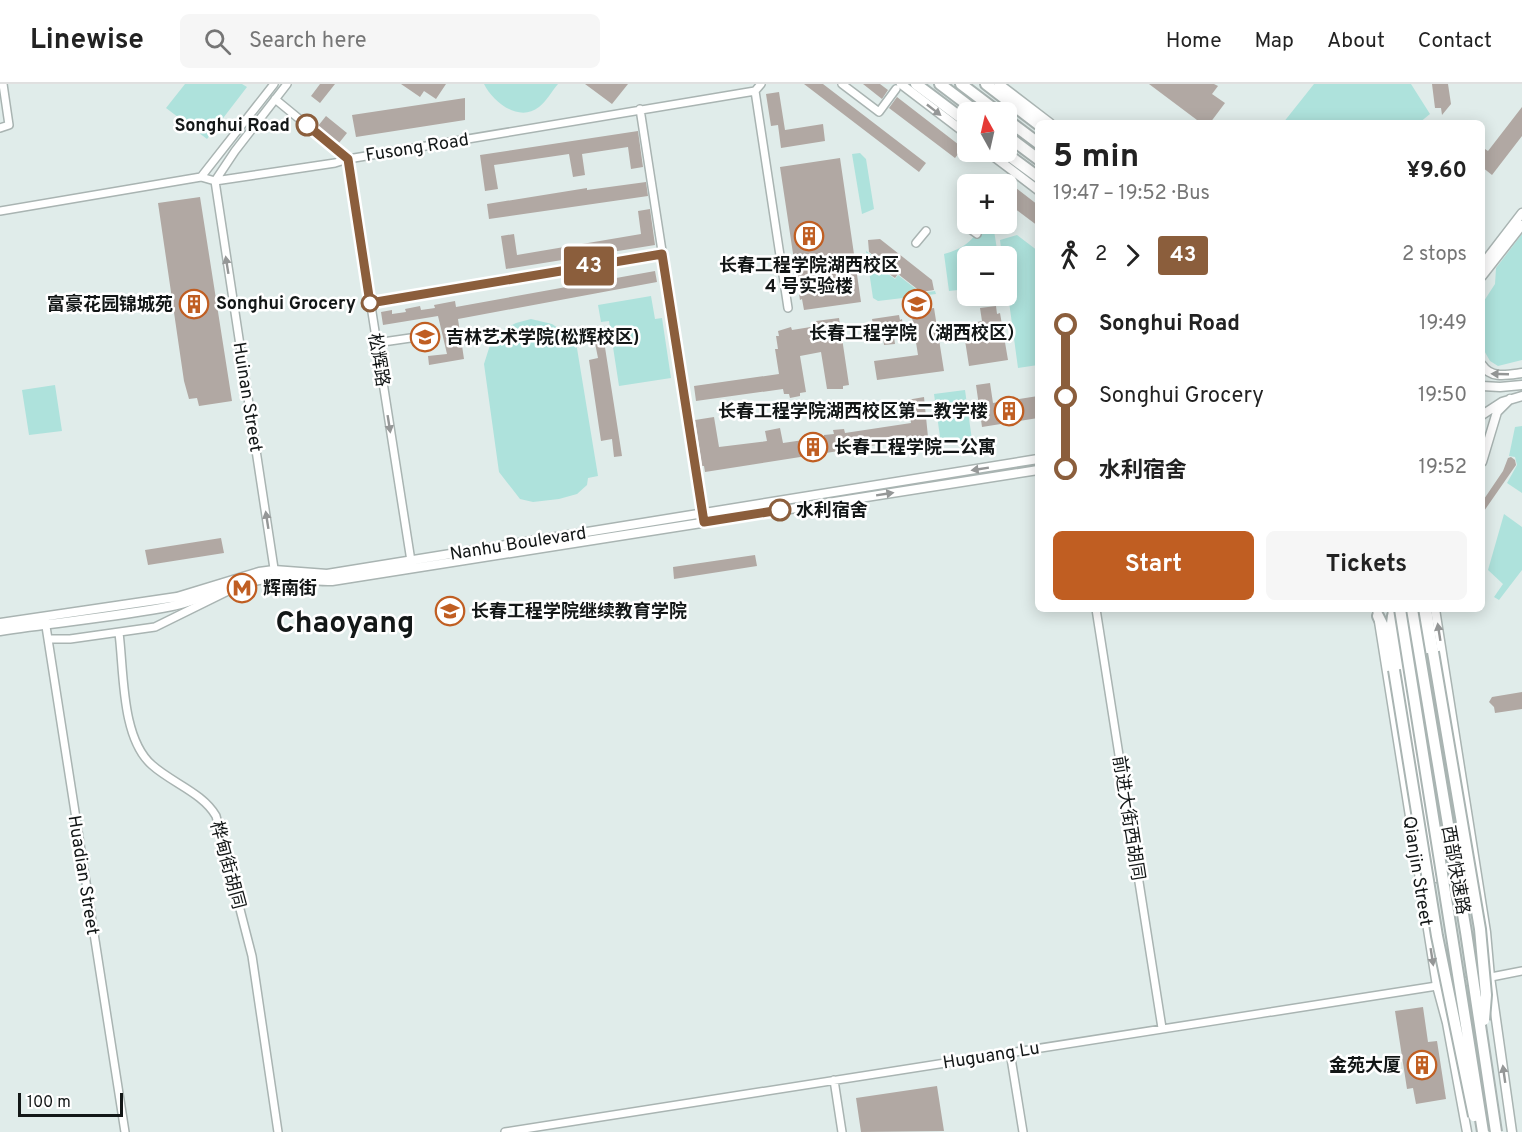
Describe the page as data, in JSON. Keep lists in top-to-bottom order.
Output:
{
  "streets": {
    "highway": ["西部快速路"],
    "main road": ["Nanhu Boulevard", "Qianjin Street"],
    "street": [
      "Fusong Road",
      "松辉路",
      "Huinan Street",
      "前进大街西胡同",
      "桦甸街胡同",
      "Huadian Street",
      "Huguang Lu"
    ]
  },
  "crossings": [
    ["Fusong Road", "松辉路"],
    ["Fusong Road", "Huinan Street"],
    ["松辉路", "Nanhu Boulevard"],
    ["Huinan Street", "Nanhu Boulevard"],
    ["Nanhu Boulevard", "Huadian Street"],
    ["前进大街西胡同", "Huguang Lu"],
    ["西部快速路", "Qianjin Street"],
    ["Qianjin Street", "Huguang Lu"]
  ],
  "one_way": ["松辉路", "Huinan Street"],
  "districts": ["Chaoyang"],
  "places": {
    "other": ["Songhui Road", "Songhui Grocery", "水利宿舍"],
    "building": [
      "长春工程学院湖西校区 4 号实验楼",
      "富豪花园锦城苑",
      "长春工程学院湖西校区第二教学楼",
      "长春工程学院二公寓",
      "金苑大厦"
    ],
    "school or university": ["长春工程学院（湖西校区）", "吉林艺术学院(松辉校区)", "长春工程学院继续教育学院"],
    "metro station": ["辉南街"]
  },
  "lines": ["bus line 43"],
  "scale_bar": "100 m",
  "north": "top",
  "page": {
    "header": "Linewise",
    "search": "Search here",
    "nav": [
      "Home",
      "Map",
      "About",
      "Contact"
    ],
    "on_map": "43",
    "map_buttons": ["+", "−"],
    "heading": ["5 min", "19:47 – 19:52 · Bus", "¥9.60"],
    "legs": ["2", "43", "2 stops"],
    "list": [
      {
        "name": "Songhui Road",
        "value": "19:49"
      },
      {
        "name": "Songhui Grocery",
        "value": "19:50"
      },
      {
        "name": "水利宿舍",
        "value": "19:52"
      }
    ],
    "buttons": ["Start", "Tickets"],
    "scale": "100 m"
  }
}
